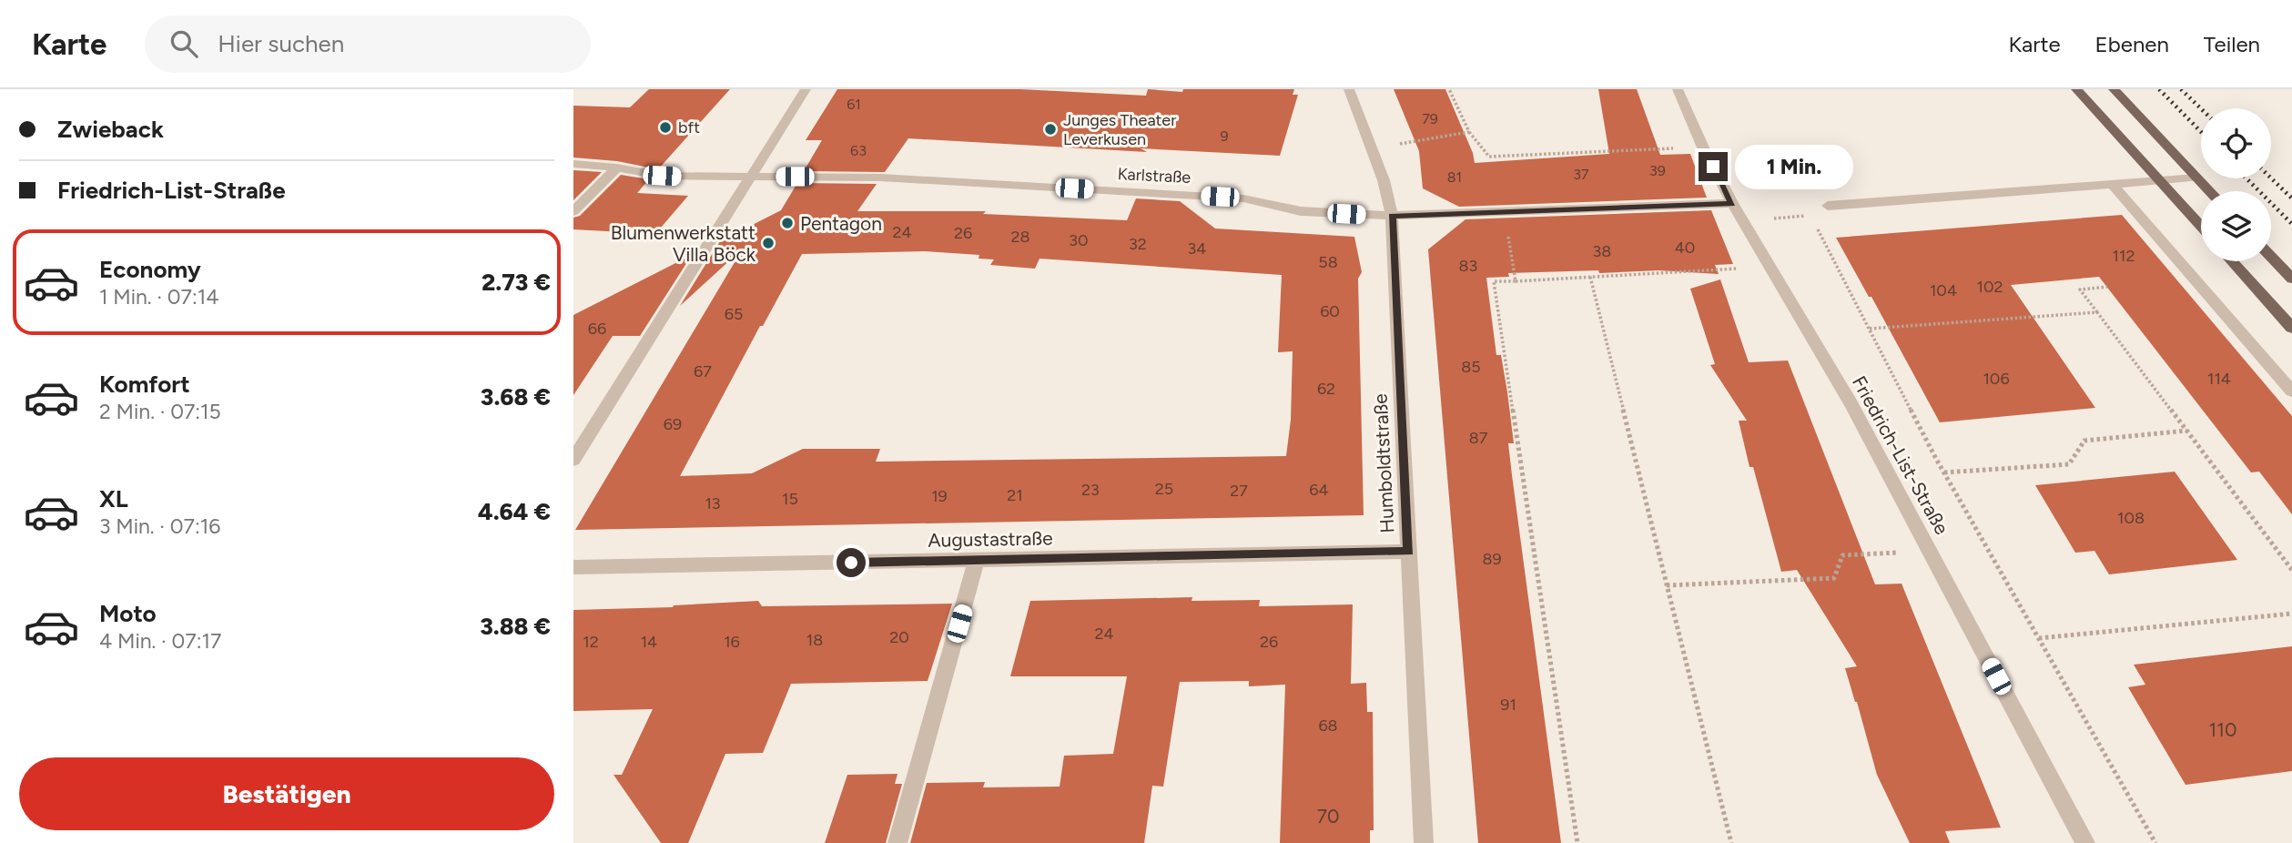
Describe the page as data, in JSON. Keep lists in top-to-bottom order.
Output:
{
  "streets": {
    "street": [
      "Karlstraße",
      "Friedrich-List-Straße",
      "Humboldtstraße",
      "Augustastraße"
    ]
  },
  "crossings": [
    ["Karlstraße", "Friedrich-List-Straße"],
    ["Karlstraße", "Humboldtstraße"],
    ["Humboldtstraße", "Augustastraße"]
  ],
  "places": [
    "bft",
    "Junges Theater Leverkusen",
    "Pentagon",
    "Blumenwerkstatt Villa Böck"
  ],
  "house_numbers": [
    "61",
    "79",
    "9",
    "63",
    "39",
    "37",
    "81",
    "24",
    "26",
    "28",
    "30",
    "32",
    "40",
    "34",
    "38",
    "112",
    "58",
    "83",
    "102",
    "104",
    "60",
    "65",
    "66",
    "85",
    "67",
    "106",
    "114",
    "62",
    "69",
    "87",
    "25",
    "23",
    "64",
    "27",
    "21",
    "19",
    "15",
    "13",
    "108",
    "89",
    "24",
    "20",
    "18",
    "12",
    "14",
    "16",
    "26",
    "91",
    "68",
    "110",
    "70"
  ],
  "page": {
    "header": "Karte",
    "search": "Hier suchen",
    "nav": ["Karte", "Ebenen", "Teilen"],
    "banner": ["Zwieback", "Friedrich-List-Straße"],
    "bubble": "1 Min.",
    "list": [
      {
        "name": "Economy",
        "note": "1 Min. · 07:14",
        "value": "2.73 €"
      },
      {
        "name": "Komfort",
        "note": "2 Min. · 07:15",
        "value": "3.68 €"
      },
      {
        "name": "XL",
        "note": "3 Min. · 07:16",
        "value": "4.64 €"
      },
      {
        "name": "Moto",
        "note": "4 Min. · 07:17",
        "value": "3.88 €"
      }
    ],
    "buttons": "Bestätigen"
  }
}
